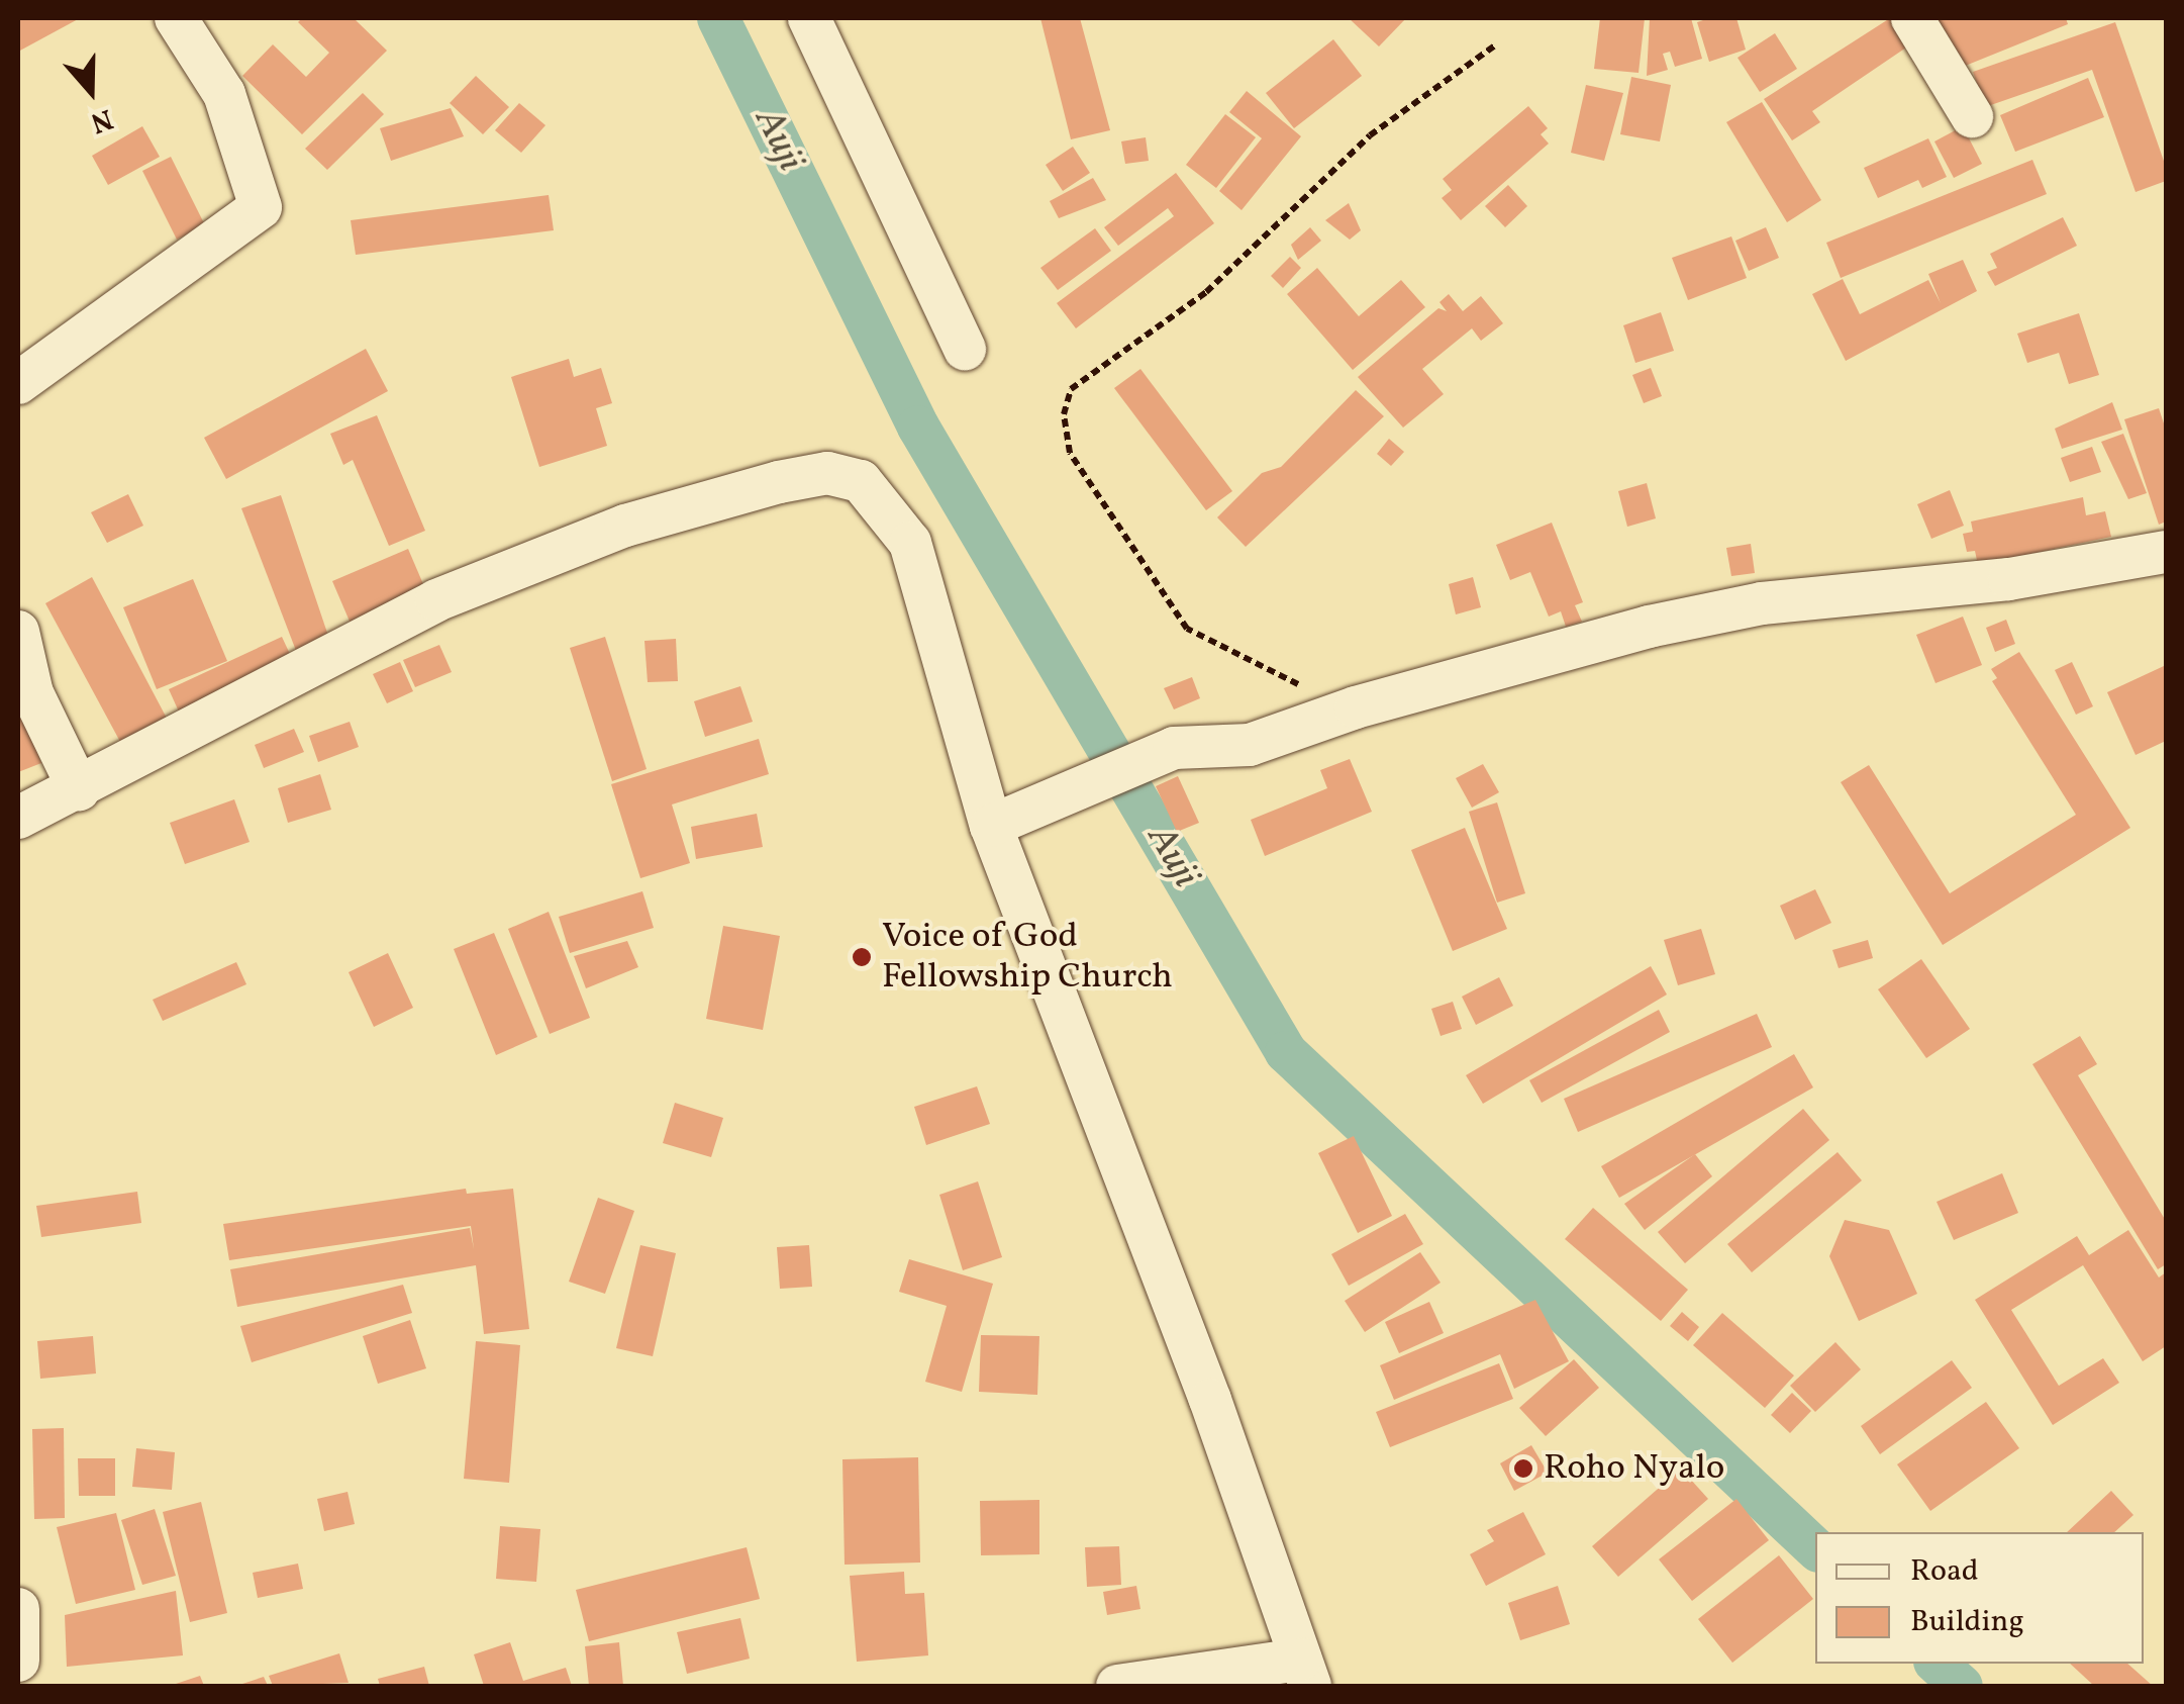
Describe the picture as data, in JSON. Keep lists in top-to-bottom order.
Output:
{
  "water": ["Auji"],
  "places": ["Voice of God Fellowship Church", "Roho Nyalo"],
  "legend": ["Road", "Building"],
  "north": "bottom"
}
